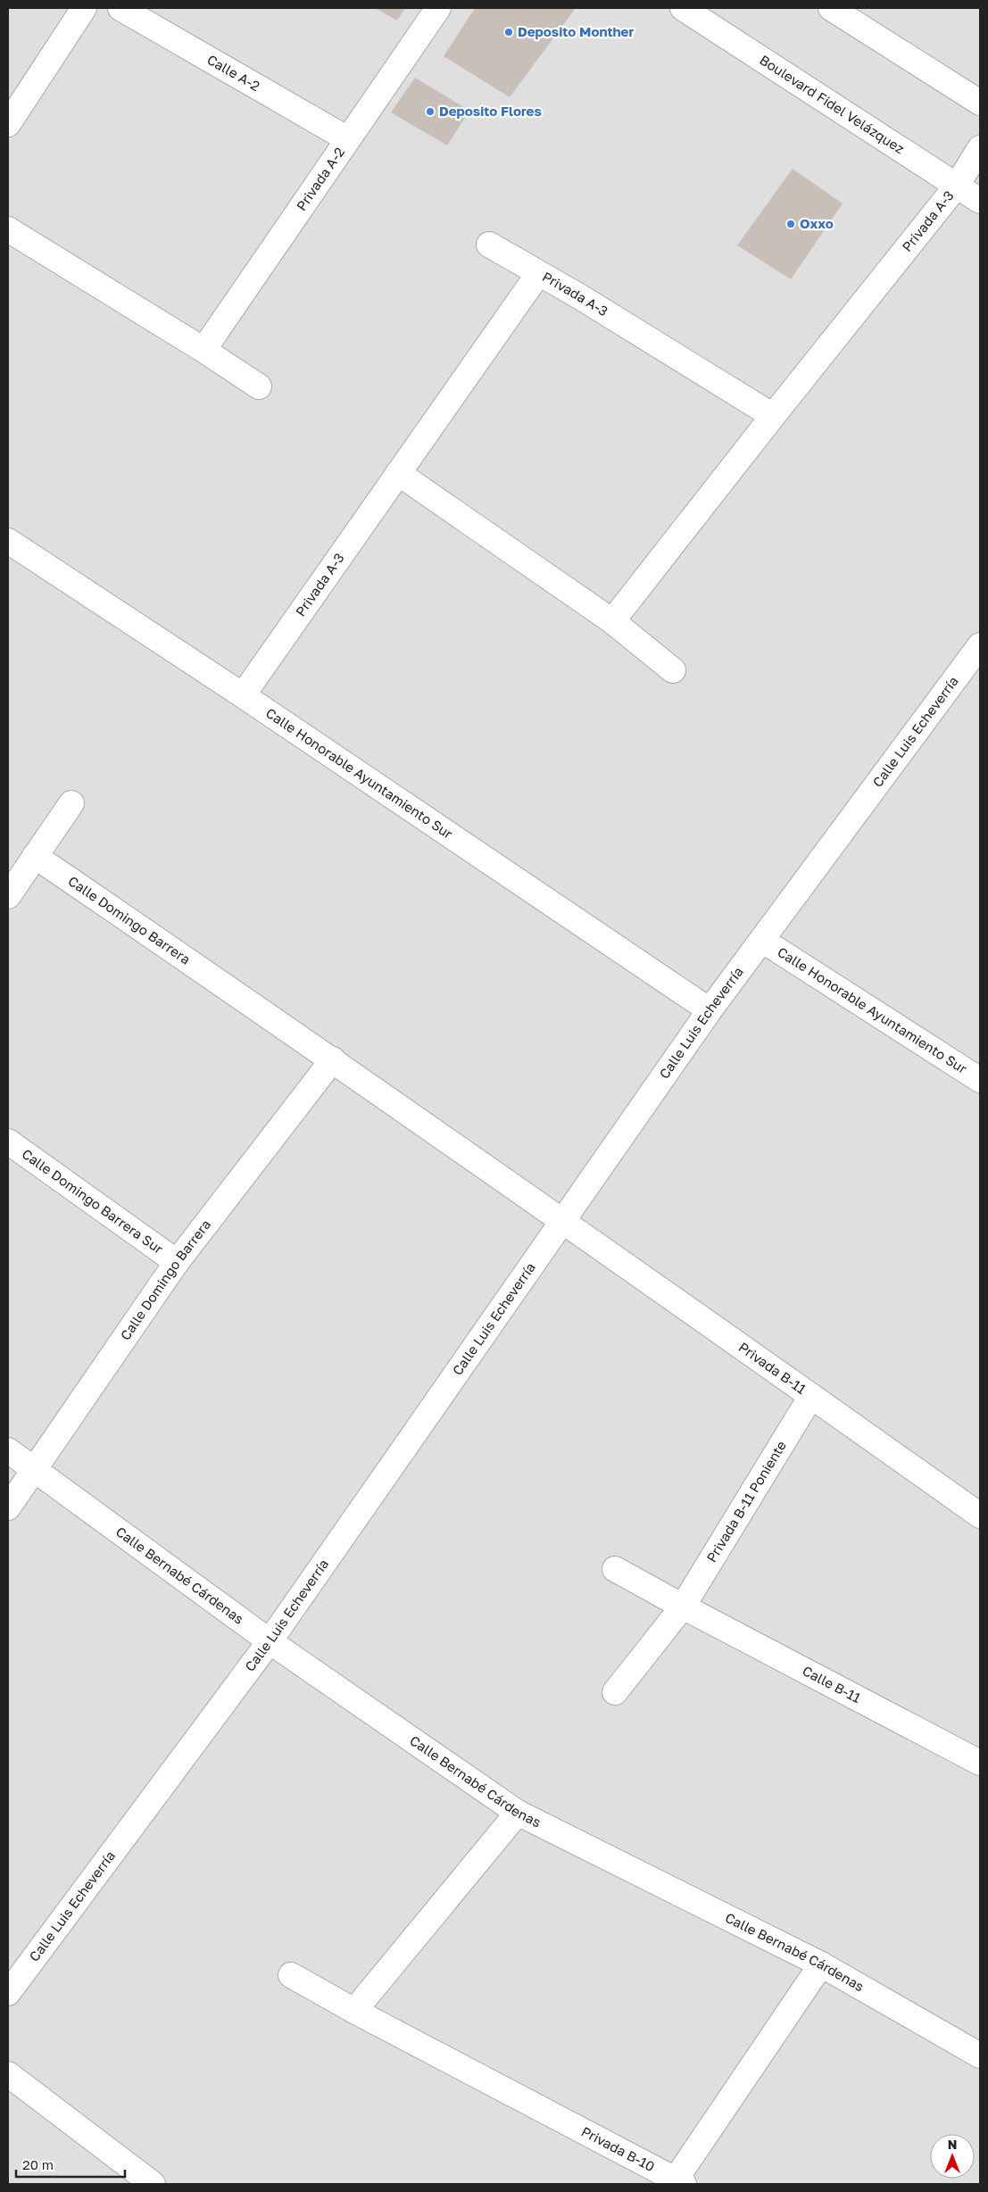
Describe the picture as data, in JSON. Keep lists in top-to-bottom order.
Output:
{
  "streets": {
    "street": [
      "Calle A-2",
      "Boulevard Fidel Velázquez",
      "Privada A-2",
      "Privada A-3",
      "Calle Luis Echeverría",
      "Calle Honorable Ayuntamiento Sur",
      "Calle Domingo Barrera",
      "Calle Domingo Barrera Sur",
      "Privada B-11",
      "Privada B-11 Poniente",
      "Calle Bernabé Cárdenas",
      "Calle B-11",
      "Privada B-10"
    ]
  },
  "crossings": [
    ["Calle A-2", "Privada A-2"],
    ["Boulevard Fidel Velázquez", "Privada A-3"],
    ["Privada A-3", "Calle Honorable Ayuntamiento Sur"],
    ["Calle Luis Echeverría", "Calle Honorable Ayuntamiento Sur"],
    ["Calle Luis Echeverría", "Calle Domingo Barrera"],
    ["Calle Luis Echeverría", "Privada B-11"],
    ["Calle Luis Echeverría", "Calle Bernabé Cárdenas"],
    ["Calle Domingo Barrera", "Calle Domingo Barrera Sur"],
    ["Calle Domingo Barrera", "Privada B-11"],
    ["Calle Domingo Barrera", "Calle Bernabé Cárdenas"],
    ["Privada B-11", "Privada B-11 Poniente"],
    ["Privada B-11 Poniente", "Calle B-11"],
    ["Calle Bernabé Cárdenas", "Privada B-10"]
  ],
  "places": ["Deposito Monther", "Deposito Flores", "Oxxo"],
  "scale_bar": "20 m",
  "north": "top"
}
